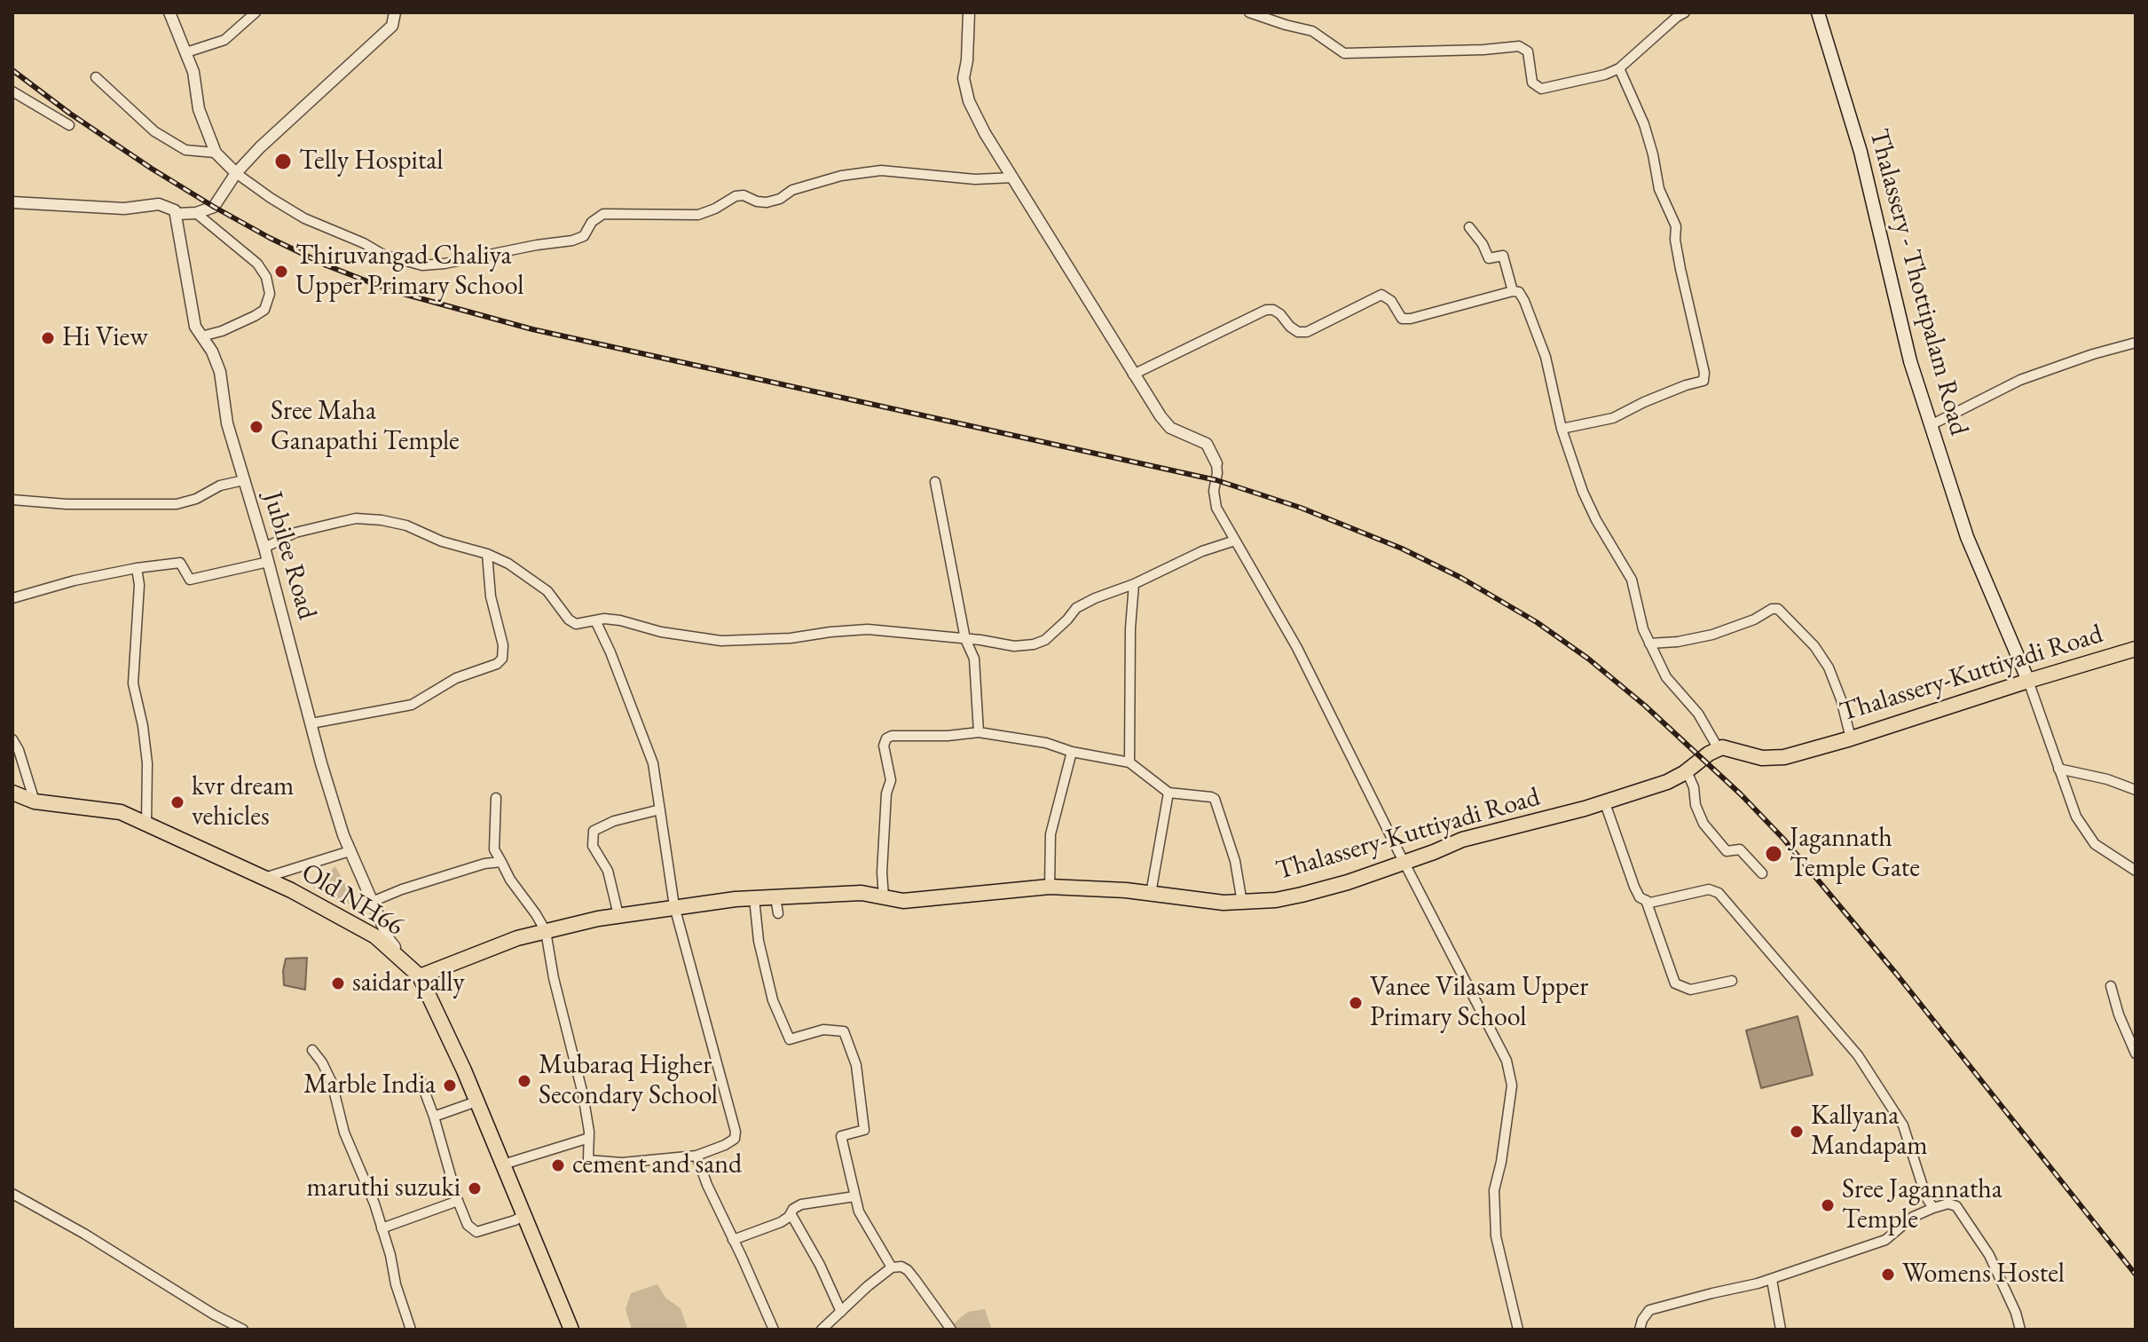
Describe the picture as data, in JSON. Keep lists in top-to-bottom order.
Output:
{
  "streets": {
    "main road": ["Thalassery - Thottipalam Road", "Thalassery-Kuttiyadi Road", "Old NH66"],
    "street": ["Jubilee Road"]
  },
  "crossings": [
    ["Thalassery - Thottipalam Road", "Thalassery-Kuttiyadi Road"],
    ["Jubilee Road", "Thalassery-Kuttiyadi Road"],
    ["Jubilee Road", "Old NH66"],
    ["Thalassery-Kuttiyadi Road", "Old NH66"]
  ],
  "places": [
    "Telly Hospital",
    "Thiruvangad Chaliya Upper Primary School",
    "Hi View",
    "Sree Maha Ganapathi Temple",
    "kvr dream vehicles",
    "Jagannath Temple Gate",
    "saidar pally",
    "Vanee Vilasam Upper Primary School",
    "Mubaraq Higher Secondary School",
    "Marble India",
    "Kallyana Mandapam",
    "cement and sand",
    "maruthi suzuki",
    "Sree Jagannatha Temple",
    "Womens Hostel"
  ]
}
